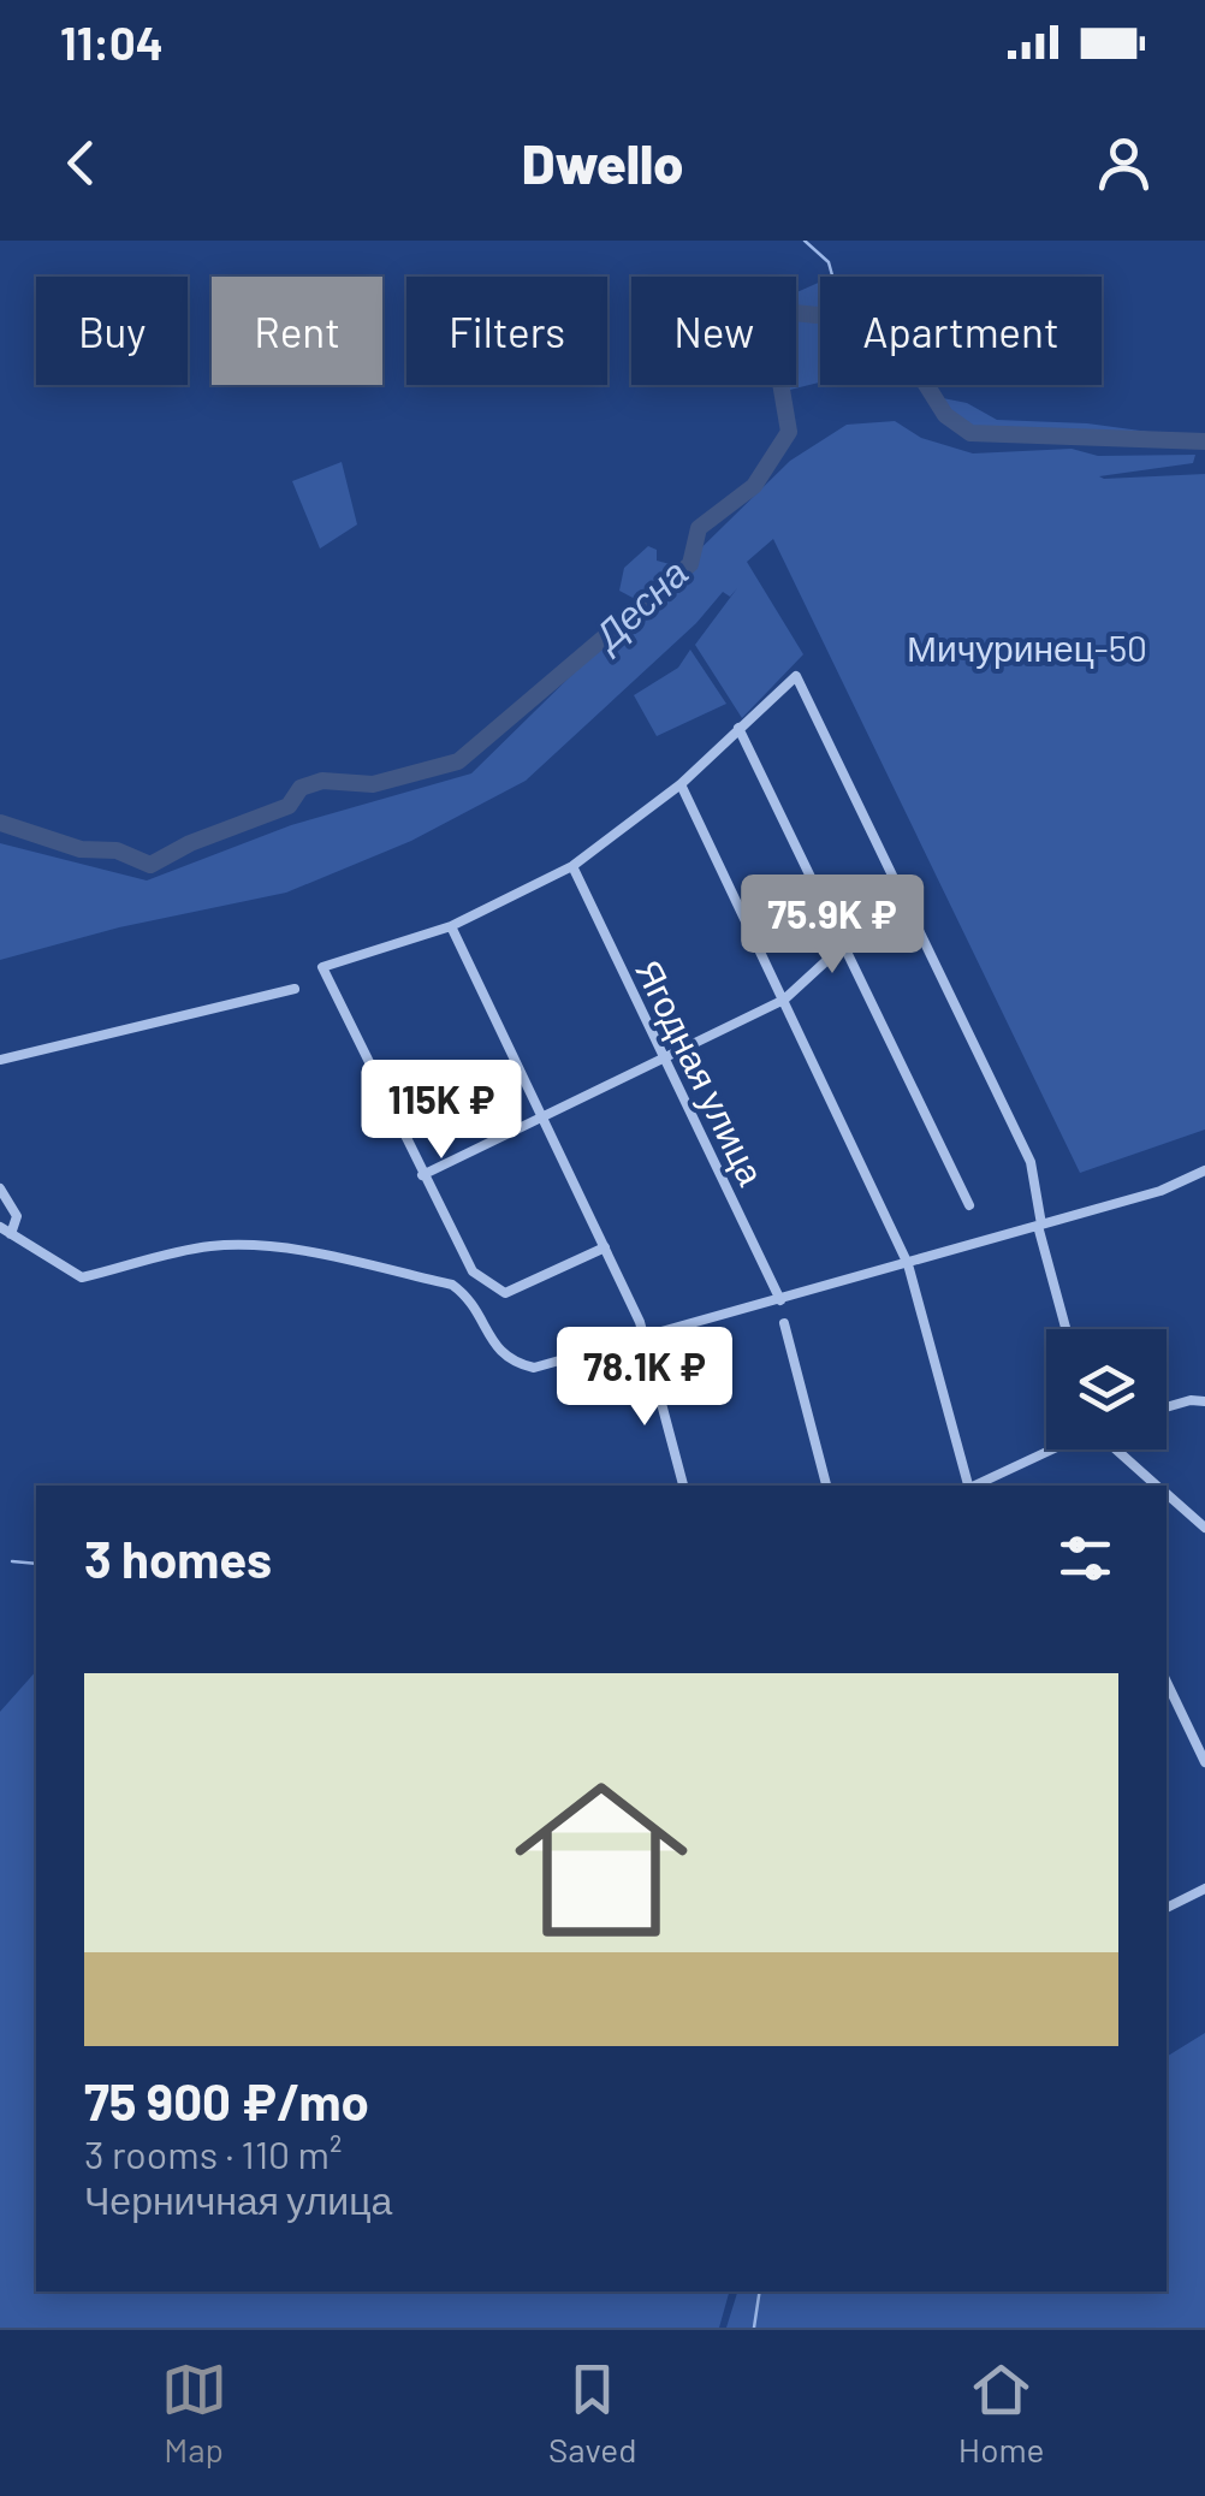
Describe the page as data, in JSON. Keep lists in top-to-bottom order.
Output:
{
  "streets": {
    "street": ["Ягодная улица"]
  },
  "water": ["Десна"],
  "parks": ["Мичуринец-50"],
  "page": {
    "status": "11:04",
    "header": "Dwello",
    "chip": [
      "Buy",
      "Rent",
      "Filters",
      "New",
      "Apartment"
    ],
    "price": ["75.9K ₽", "115K ₽", "78.1K ₽"],
    "heading": "3 homes",
    "list": [
      {
        "name": "75 900 ₽/mo",
        "note": "3 rooms · 110 m² · Черничная улица"
      }
    ],
    "tabs": ["Map", "Saved", "Home"]
  }
}
